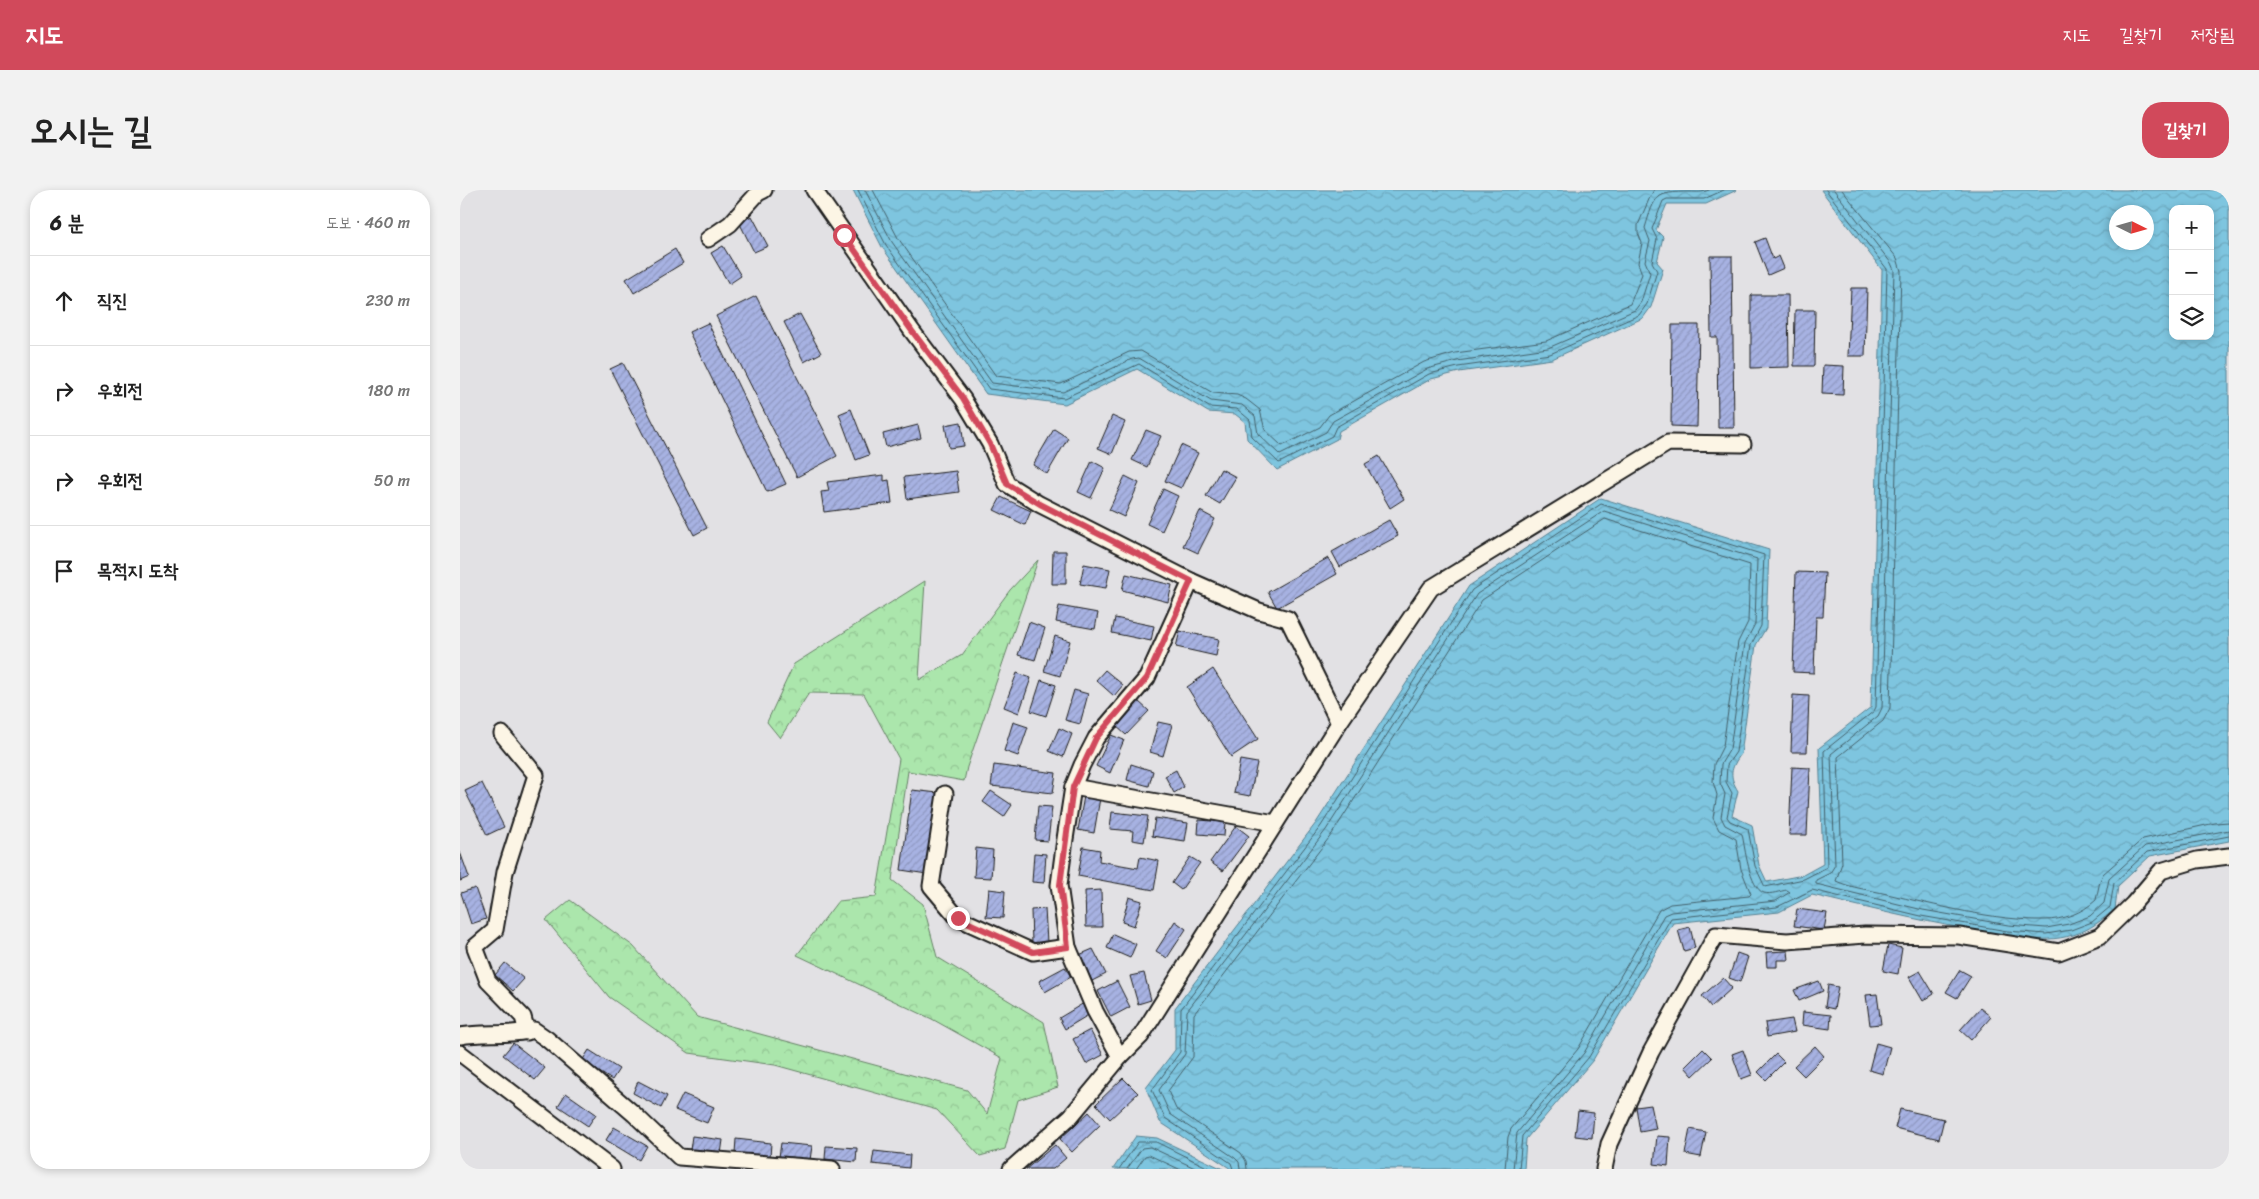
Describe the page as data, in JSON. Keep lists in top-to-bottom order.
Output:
{
  "north": "right",
  "page": {
    "header": "지도",
    "nav": ["지도", "길찾기", "저장됨"],
    "title": "오시는 길",
    "buttons": "길찾기",
    "heading": ["6 분", "도보 · 460 m"],
    "map_buttons": ["+", "−"],
    "list": [
      ["직진", "230 m"],
      ["우회전", "180 m"],
      ["우회전", "50 m"],
      "목적지 도착"
    ]
  }
}
